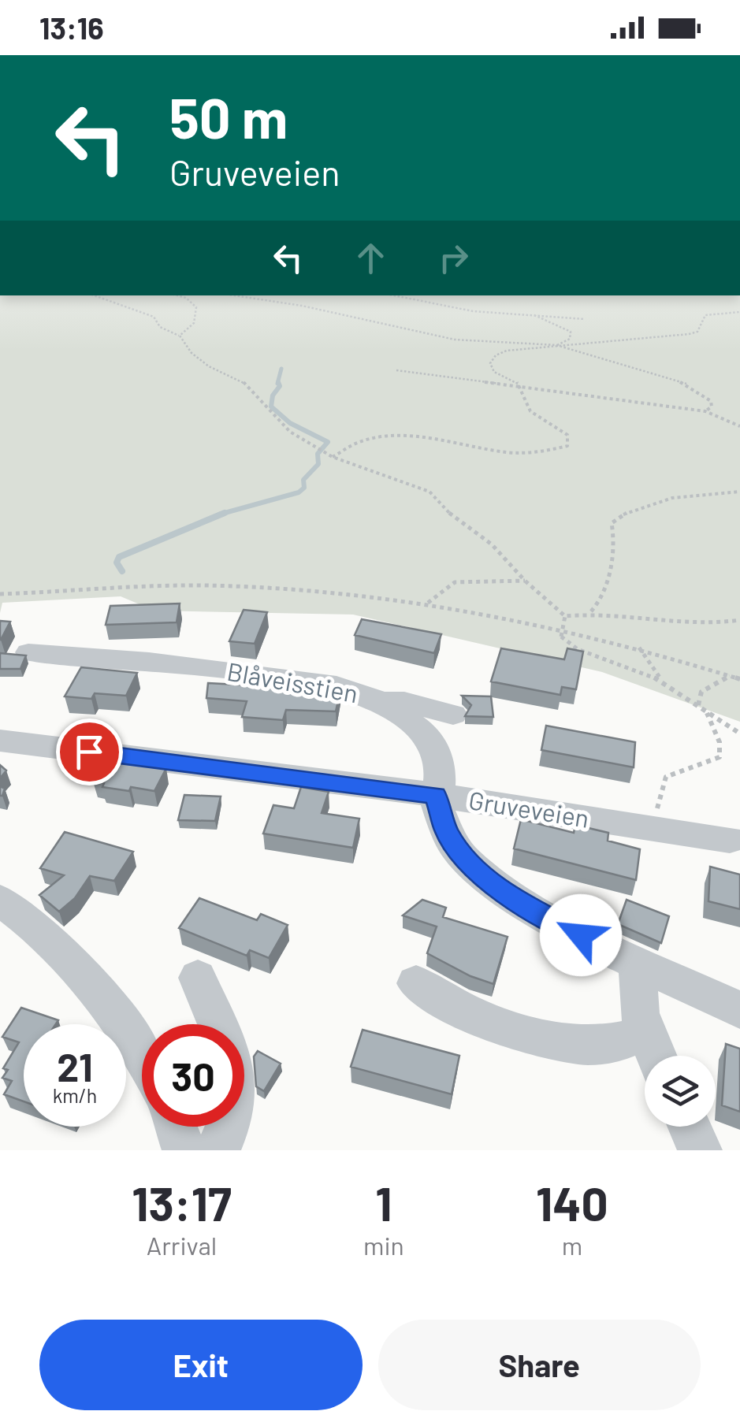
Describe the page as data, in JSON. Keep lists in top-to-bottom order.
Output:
{
  "streets": {
    "street": ["Blåveisstien", "Gruveveien"]
  },
  "crossings": [
    ["Blåveisstien", "Gruveveien"]
  ],
  "page": {
    "status": "13:16",
    "turn": ["50 m", "Gruveveien"],
    "speed": "21 km/h",
    "limit": "30",
    "eta": [
      "13:17",
      "Arrival",
      "1",
      "min",
      "140",
      "m"
    ],
    "buttons": ["Exit", "Share"]
  }
}
